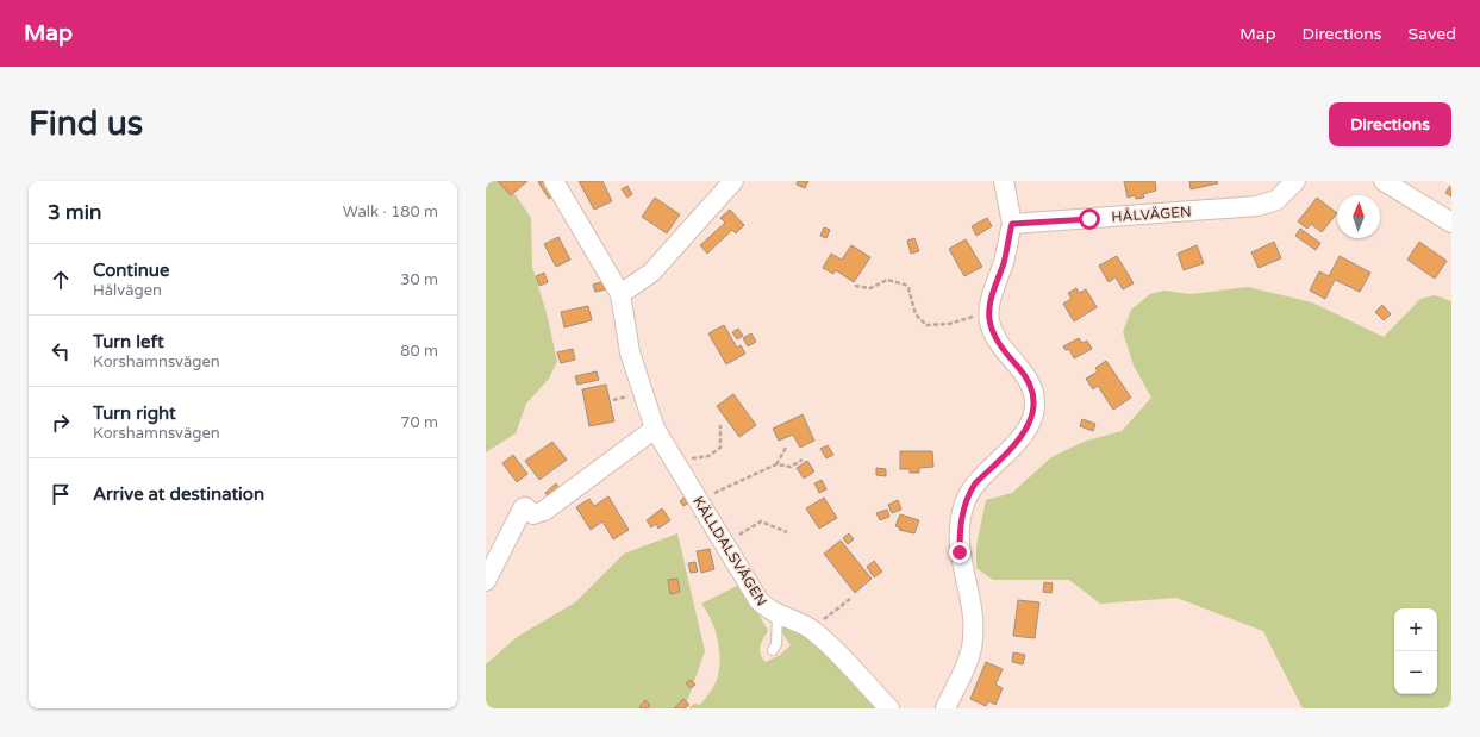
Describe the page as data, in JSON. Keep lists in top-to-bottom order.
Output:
{
  "streets": {
    "street": ["HÅLVÄGEN", "KÄLLDALSVÄGEN"]
  },
  "north": "top",
  "page": {
    "header": "Map",
    "nav": ["Map", "Directions", "Saved"],
    "buttons": "Directions",
    "title": "Find us",
    "heading": ["3 min", "Walk · 180 m"],
    "list": [
      ["Continue", "Hålvägen", "30 m"],
      ["Turn left", "Korshamnsvägen", "80 m"],
      ["Turn right", "Korshamnsvägen", "70 m"],
      "Arrive at destination"
    ],
    "map_buttons": ["+", "−"]
  }
}
